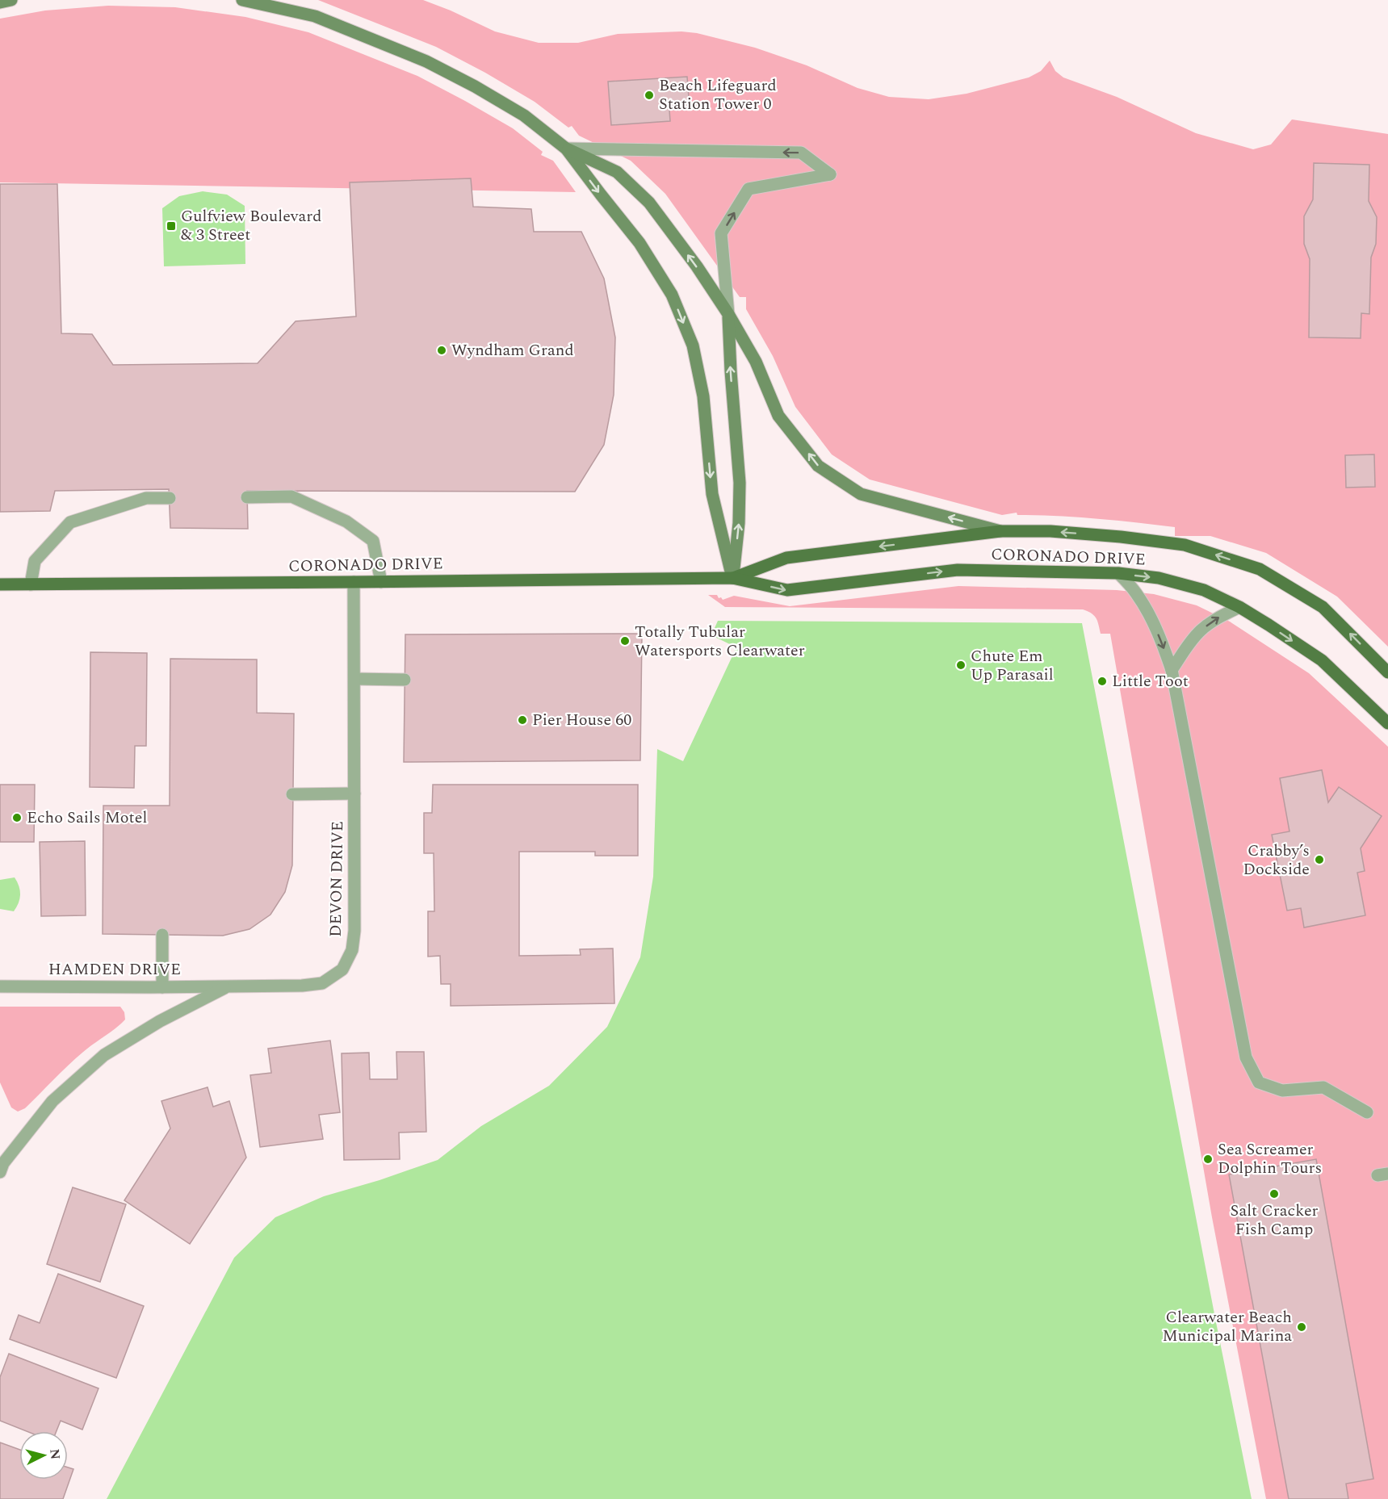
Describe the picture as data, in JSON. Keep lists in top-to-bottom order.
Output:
{
  "streets": {
    "main road": ["CORONADO DRIVE"],
    "street": ["DEVON DRIVE", "HAMDEN DRIVE"]
  },
  "crossings": [
    ["CORONADO DRIVE", "DEVON DRIVE"],
    ["DEVON DRIVE", "HAMDEN DRIVE"]
  ],
  "places": {
    "other": [
      "Beach Lifeguard Station Tower 0",
      "Wyndham Grand",
      "Totally Tubular Watersports Clearwater",
      "Chute Em Up Parasail",
      "Little Toot",
      "Pier House 60",
      "Echo Sails Motel",
      "Crabby’s Dockside",
      "Sea Screamer Dolphin Tours",
      "Salt Cracker Fish Camp",
      "Clearwater Beach Municipal Marina"
    ],
    "transit": ["Gulfview Boulevard & 3 Street"]
  },
  "north": "right"
}
